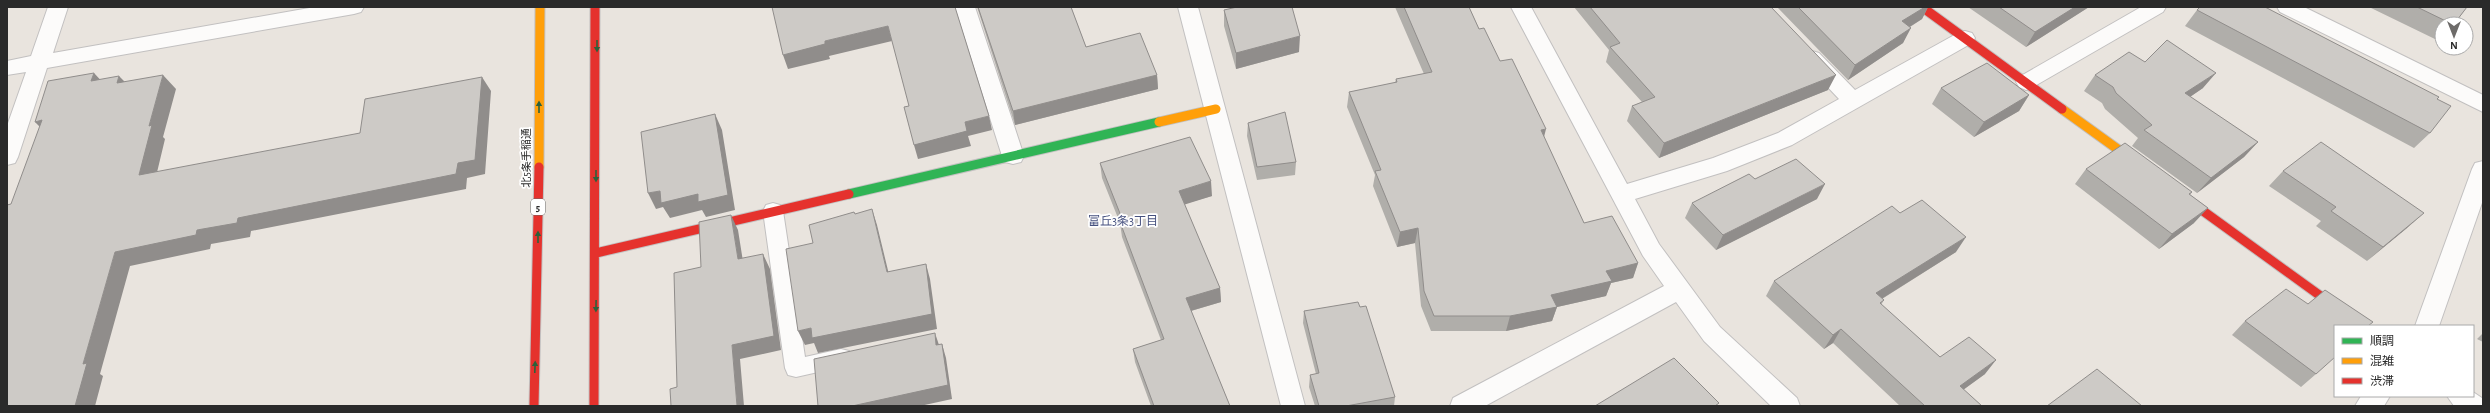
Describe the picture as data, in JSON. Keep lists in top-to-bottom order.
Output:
{
  "streets": {
    "main road": ["北5条手稲通", "5"]
  },
  "districts": ["富丘3条3丁目"],
  "legend": ["順調", "混雑", "渋滞"],
  "north": "bottom"
}
